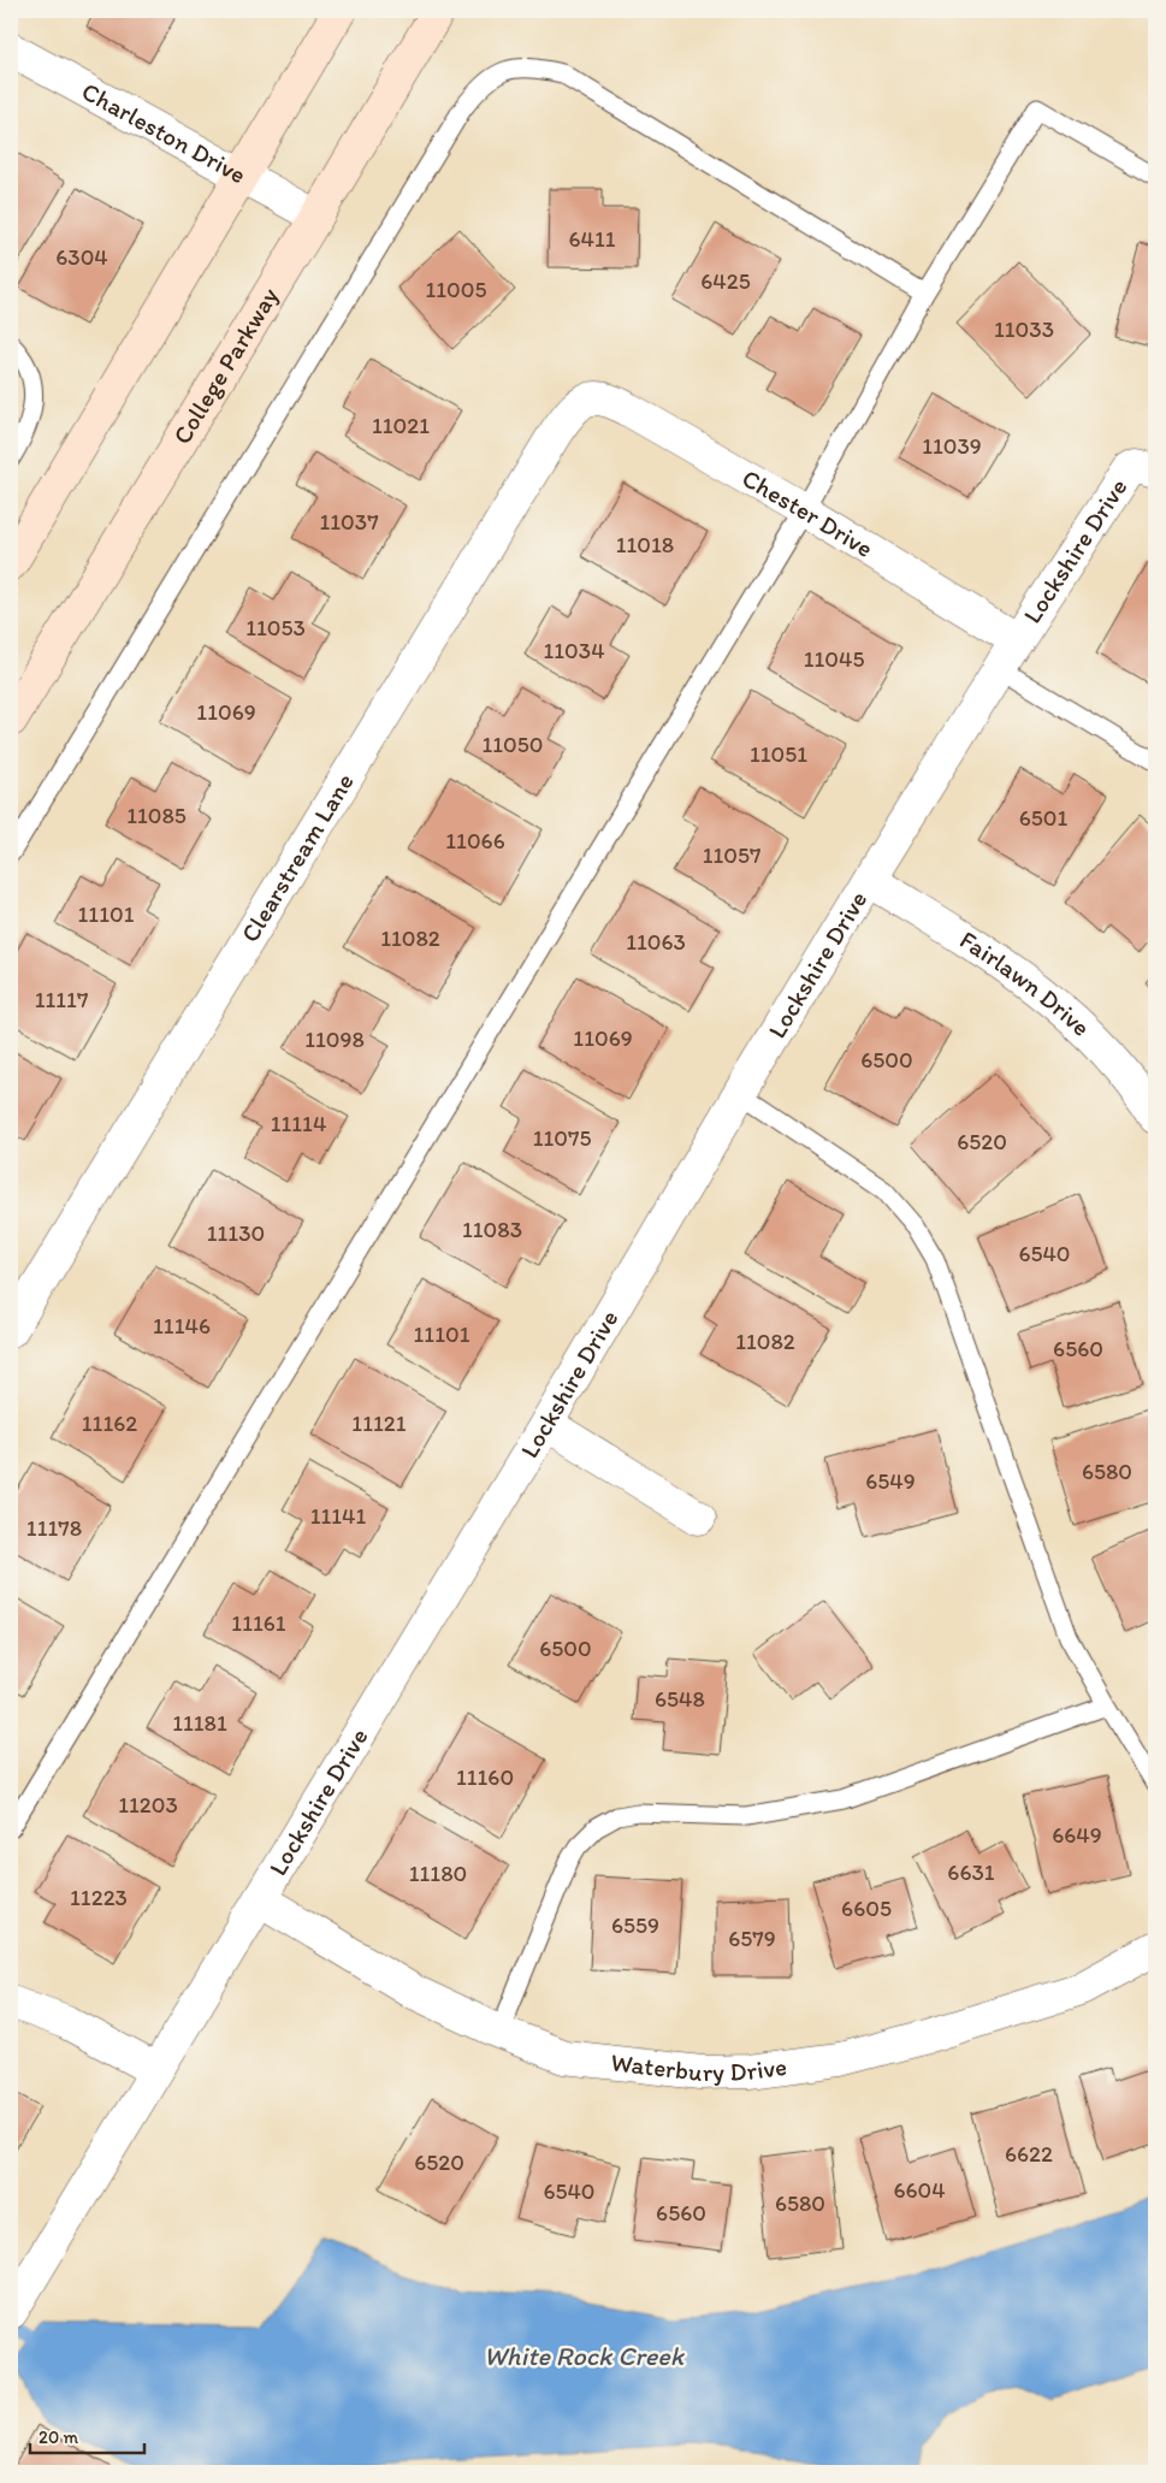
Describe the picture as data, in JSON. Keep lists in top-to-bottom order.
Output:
{
  "streets": {
    "main road": ["College Parkway"],
    "street": [
      "Charleston Drive",
      "Chester Drive",
      "Lockshire Drive",
      "Clearstream Lane",
      "Fairlawn Drive",
      "Waterbury Drive"
    ]
  },
  "crossings": [
    ["Charleston Drive", "College Parkway"],
    ["Chester Drive", "Lockshire Drive"],
    ["Chester Drive", "Clearstream Lane"],
    ["Lockshire Drive", "Fairlawn Drive"],
    ["Lockshire Drive", "Waterbury Drive"]
  ],
  "water": ["White Rock Creek"],
  "house_numbers": [
    "6411",
    "6304",
    "6425",
    "11005",
    "11033",
    "11021",
    "11039",
    "11037",
    "11018",
    "11053",
    "11034",
    "11045",
    "11069",
    "11050",
    "11051",
    "11085",
    "6501",
    "11066",
    "11057",
    "11101",
    "11082",
    "11063",
    "11117",
    "11069",
    "11098",
    "6500",
    "11114",
    "11075",
    "6520",
    "11083",
    "11130",
    "6540",
    "11146",
    "11101",
    "11082",
    "6560",
    "11162",
    "11121",
    "6580",
    "6549",
    "11141",
    "11178",
    "11161",
    "6500",
    "6548",
    "11181",
    "11160",
    "11203",
    "6649",
    "6631",
    "11180",
    "11223",
    "6605",
    "6559",
    "6579",
    "6622",
    "6520",
    "6604",
    "6540",
    "6580",
    "6560"
  ],
  "scale_bar": "20 m"
}
